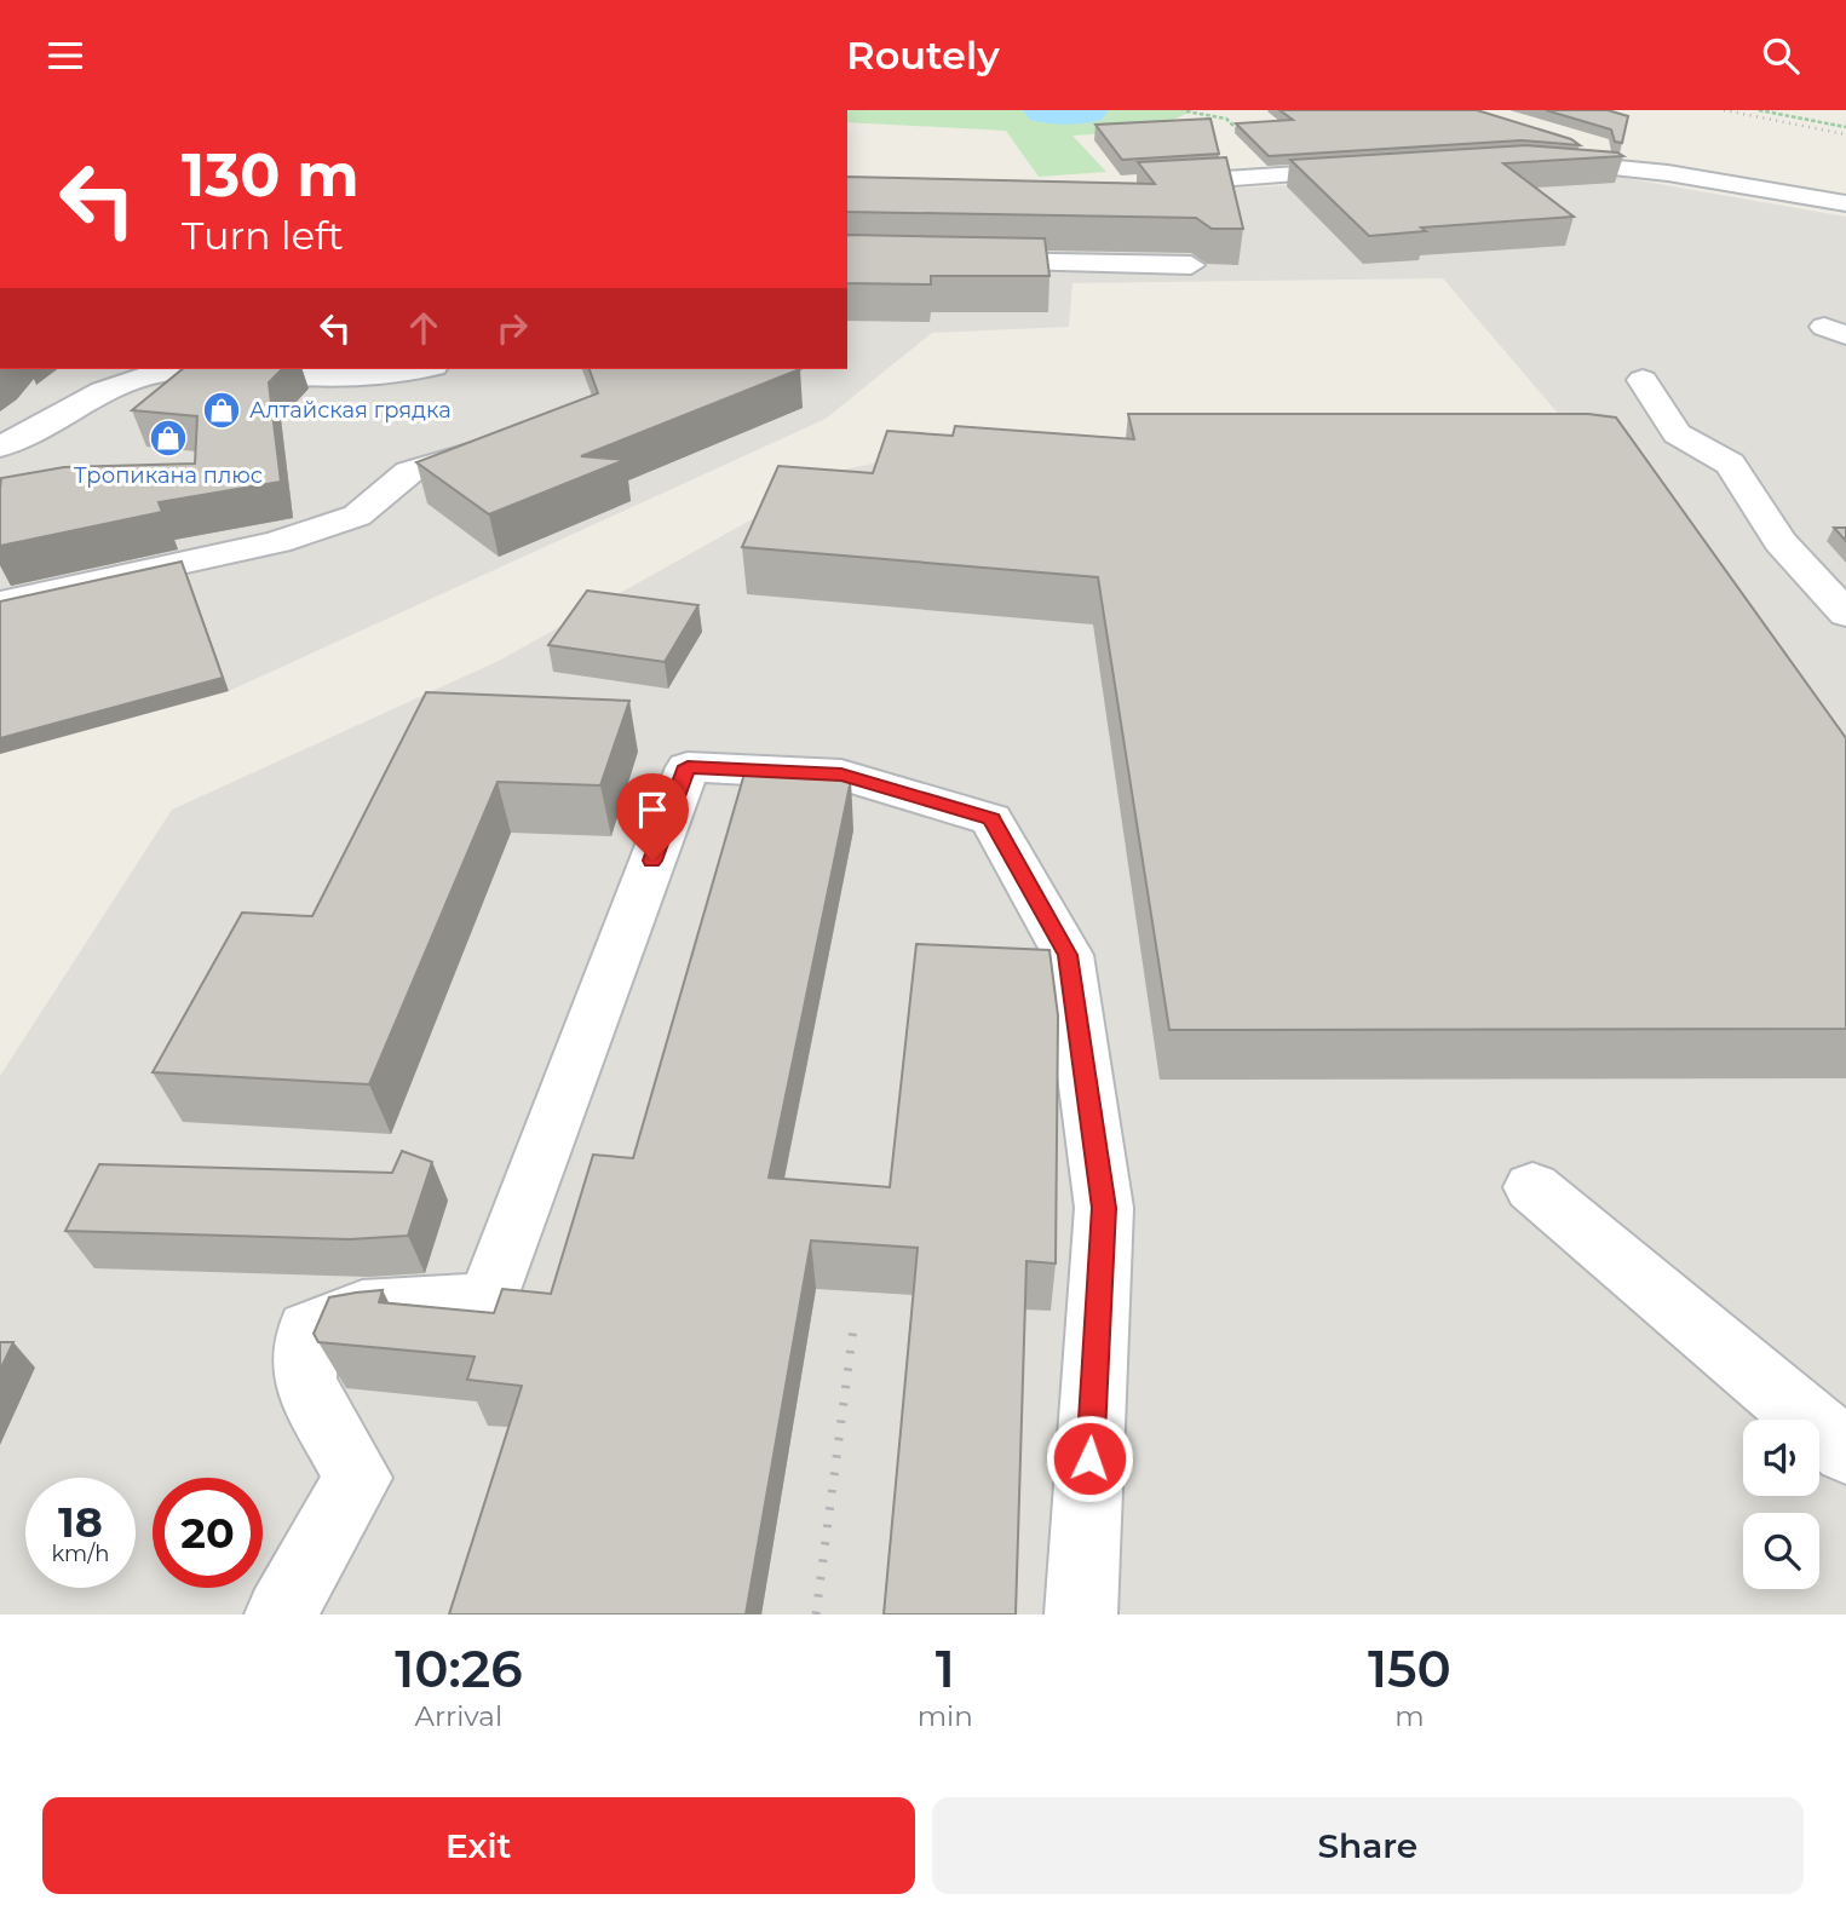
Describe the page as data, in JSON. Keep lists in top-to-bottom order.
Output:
{
  "places": {
    "shop": ["Алтайская грядка", "Тропикана плюс"]
  },
  "page": {
    "header": "Routely",
    "turn": ["130 m", "Turn left"],
    "speed": "18 km/h",
    "limit": "20",
    "eta": [
      "10:26",
      "Arrival",
      "1",
      "min",
      "150",
      "m"
    ],
    "buttons": ["Exit", "Share"]
  }
}
